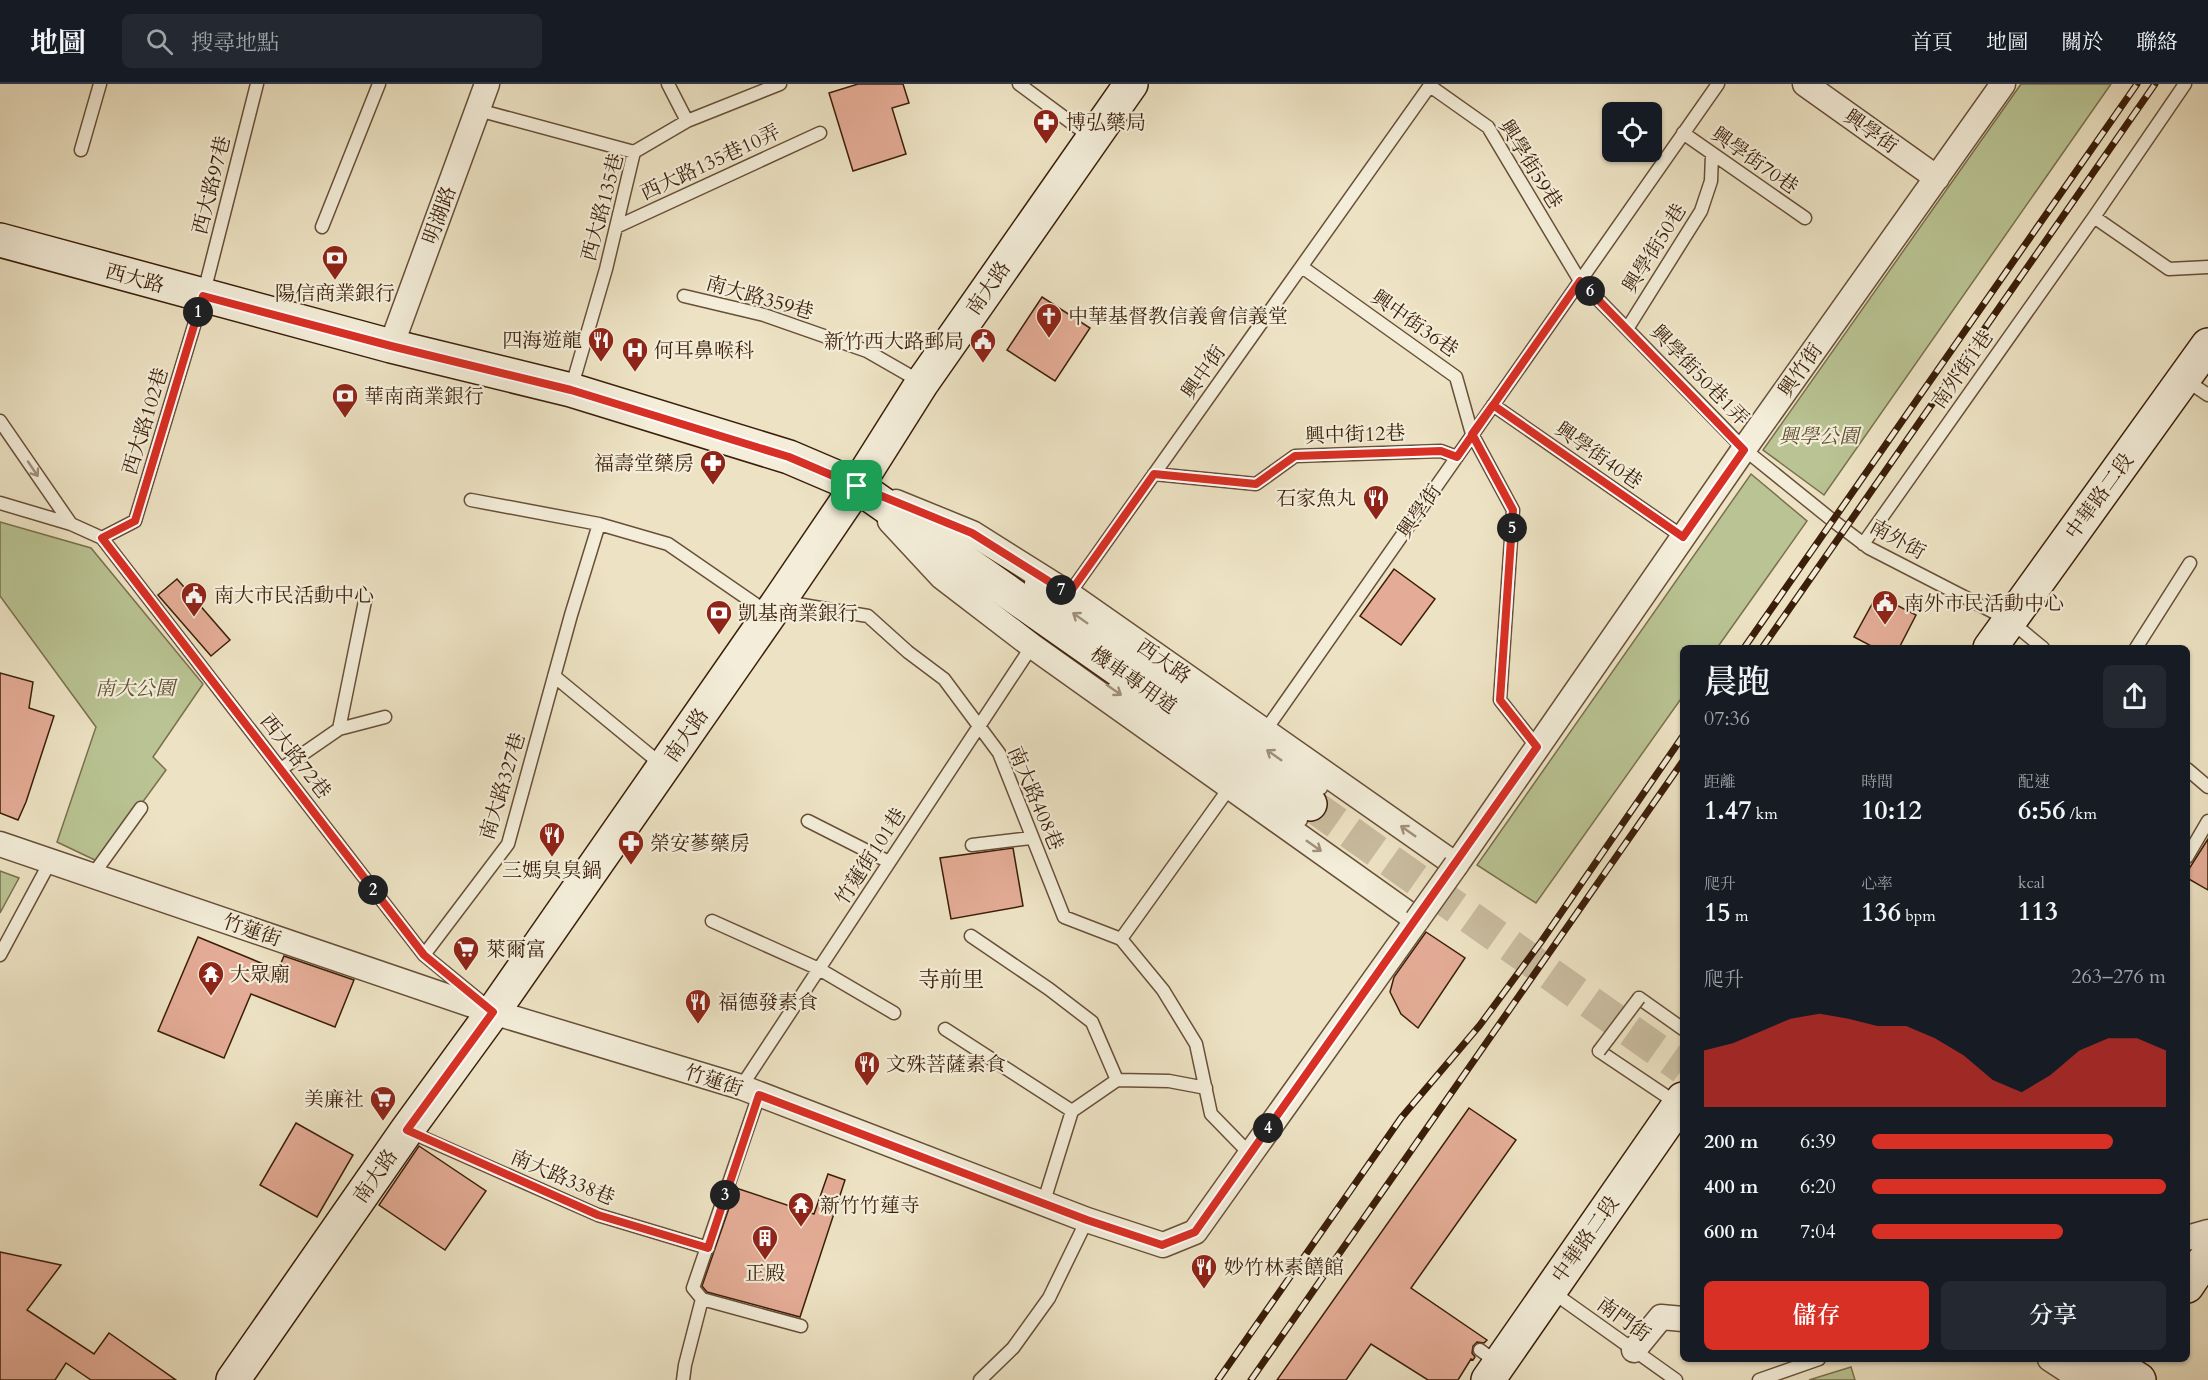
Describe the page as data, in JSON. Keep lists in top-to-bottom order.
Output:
{
  "streets": {
    "street": [
      "興學街",
      "明湖路",
      "西大路",
      "南大路",
      "興竹街",
      "中華路二段",
      "竹蓮街"
    ],
    "lane": [
      "興學街70巷",
      "西大路135巷10弄",
      "興學街59巷",
      "西大路97巷",
      "西大路135巷",
      "興學街50巷",
      "南大路359巷",
      "興中街36巷",
      "南外街1巷",
      "興中街",
      "興學街50巷1弄",
      "西大路102巷",
      "興中街12巷",
      "興學街40巷",
      "南外街",
      "機車專用道",
      "西大路72巷",
      "南大路327巷",
      "南大路408巷",
      "竹蓮街101巷",
      "南大路338巷",
      "南門街"
    ]
  },
  "crossings": [
    ["興學街", "興學街70巷"],
    ["興學街", "興學街59巷"],
    ["興學街", "興學街50巷"],
    ["興學街", "西大路"],
    ["興學街", "興中街36巷"],
    ["興學街", "興竹街"],
    ["興學街", "興中街12巷"],
    ["興學街", "興學街40巷"],
    ["興學街70巷", "興學街50巷"],
    ["西大路135巷10弄", "西大路135巷"],
    ["興學街59巷", "興學街50巷"],
    ["興學街59巷", "興中街"],
    ["西大路97巷", "西大路"],
    ["西大路97巷", "西大路102巷"],
    ["西大路135巷", "西大路"],
    ["明湖路", "西大路"],
    ["興學街50巷", "興學街50巷1弄"],
    ["西大路", "南大路"],
    ["西大路", "興竹街"],
    ["西大路", "興中街"],
    ["西大路", "西大路102巷"],
    ["西大路", "機車專用道"],
    ["西大路", "竹蓮街101巷"],
    ["西大路", "竹蓮街"],
    ["南大路", "南大路359巷"],
    ["南大路", "西大路72巷"],
    ["南大路", "南大路408巷"],
    ["南大路", "竹蓮街"],
    ["南大路", "南大路338巷"],
    ["興中街36巷", "興竹街"],
    ["興中街36巷", "興中街"],
    ["南外街1巷", "南外街"],
    ["興竹街", "興學街50巷1弄"],
    ["興竹街", "興學街40巷"],
    ["興竹街", "南外街"],
    ["興竹街", "竹蓮街"],
    ["興中街", "興中街12巷"],
    ["興學街50巷1弄", "南外街"],
    ["西大路102巷", "西大路72巷"],
    ["中華路二段", "南外街"],
    ["中華路二段", "南門街"],
    ["西大路72巷", "南大路327巷"],
    ["西大路72巷", "竹蓮街"],
    ["南大路408巷", "竹蓮街101巷"],
    ["竹蓮街101巷", "竹蓮街"]
  ],
  "districts": ["寺前里"],
  "parks": ["興學公園", "南大公園"],
  "places": {
    "pharmacy": ["博弘藥局", "福壽堂藥房", "榮安蔘藥房"],
    "bank": ["陽信商業銀行", "華南商業銀行", "凱基商業銀行"],
    "church": ["中華基督教信義會信義堂"],
    "restaurant": [
      "四海遊龍",
      "石家魚丸",
      "三媽臭臭鍋",
      "福德發素食",
      "文殊菩薩素食",
      "妙竹林素饍館"
    ],
    "public building": ["新竹西大路郵局", "南大市民活動中心", "南外市民活動中心"],
    "hospital": ["何耳鼻喉科"],
    "supermarket": ["萊爾富", "美廉社"],
    "temple": ["大眾廟", "新竹竹蓮寺"],
    "building": ["正殿"]
  },
  "page": {
    "header": "地圖",
    "search": "搜尋地點",
    "nav": [
      "首頁",
      "地圖",
      "關於",
      "聯絡"
    ],
    "pins": [
      "6",
      "1",
      "5",
      "7",
      "2",
      "4",
      "3"
    ],
    "heading": ["晨跑", "07:36"],
    "stats": [
      ["距離", "1.47 km"],
      ["時間", "10:12"],
      ["配速", "6:56 /km"],
      ["爬升", "15 m"],
      ["心率", "136 bpm"],
      ["kcal", "113"]
    ],
    "chart": ["爬升", "263–276 m"],
    "list": [
      {
        "name": "200 m",
        "note": "6:39"
      },
      {
        "name": "400 m",
        "note": "6:20"
      },
      {
        "name": "600 m",
        "note": "7:04"
      }
    ],
    "buttons": ["儲存", "分享"]
  }
}
